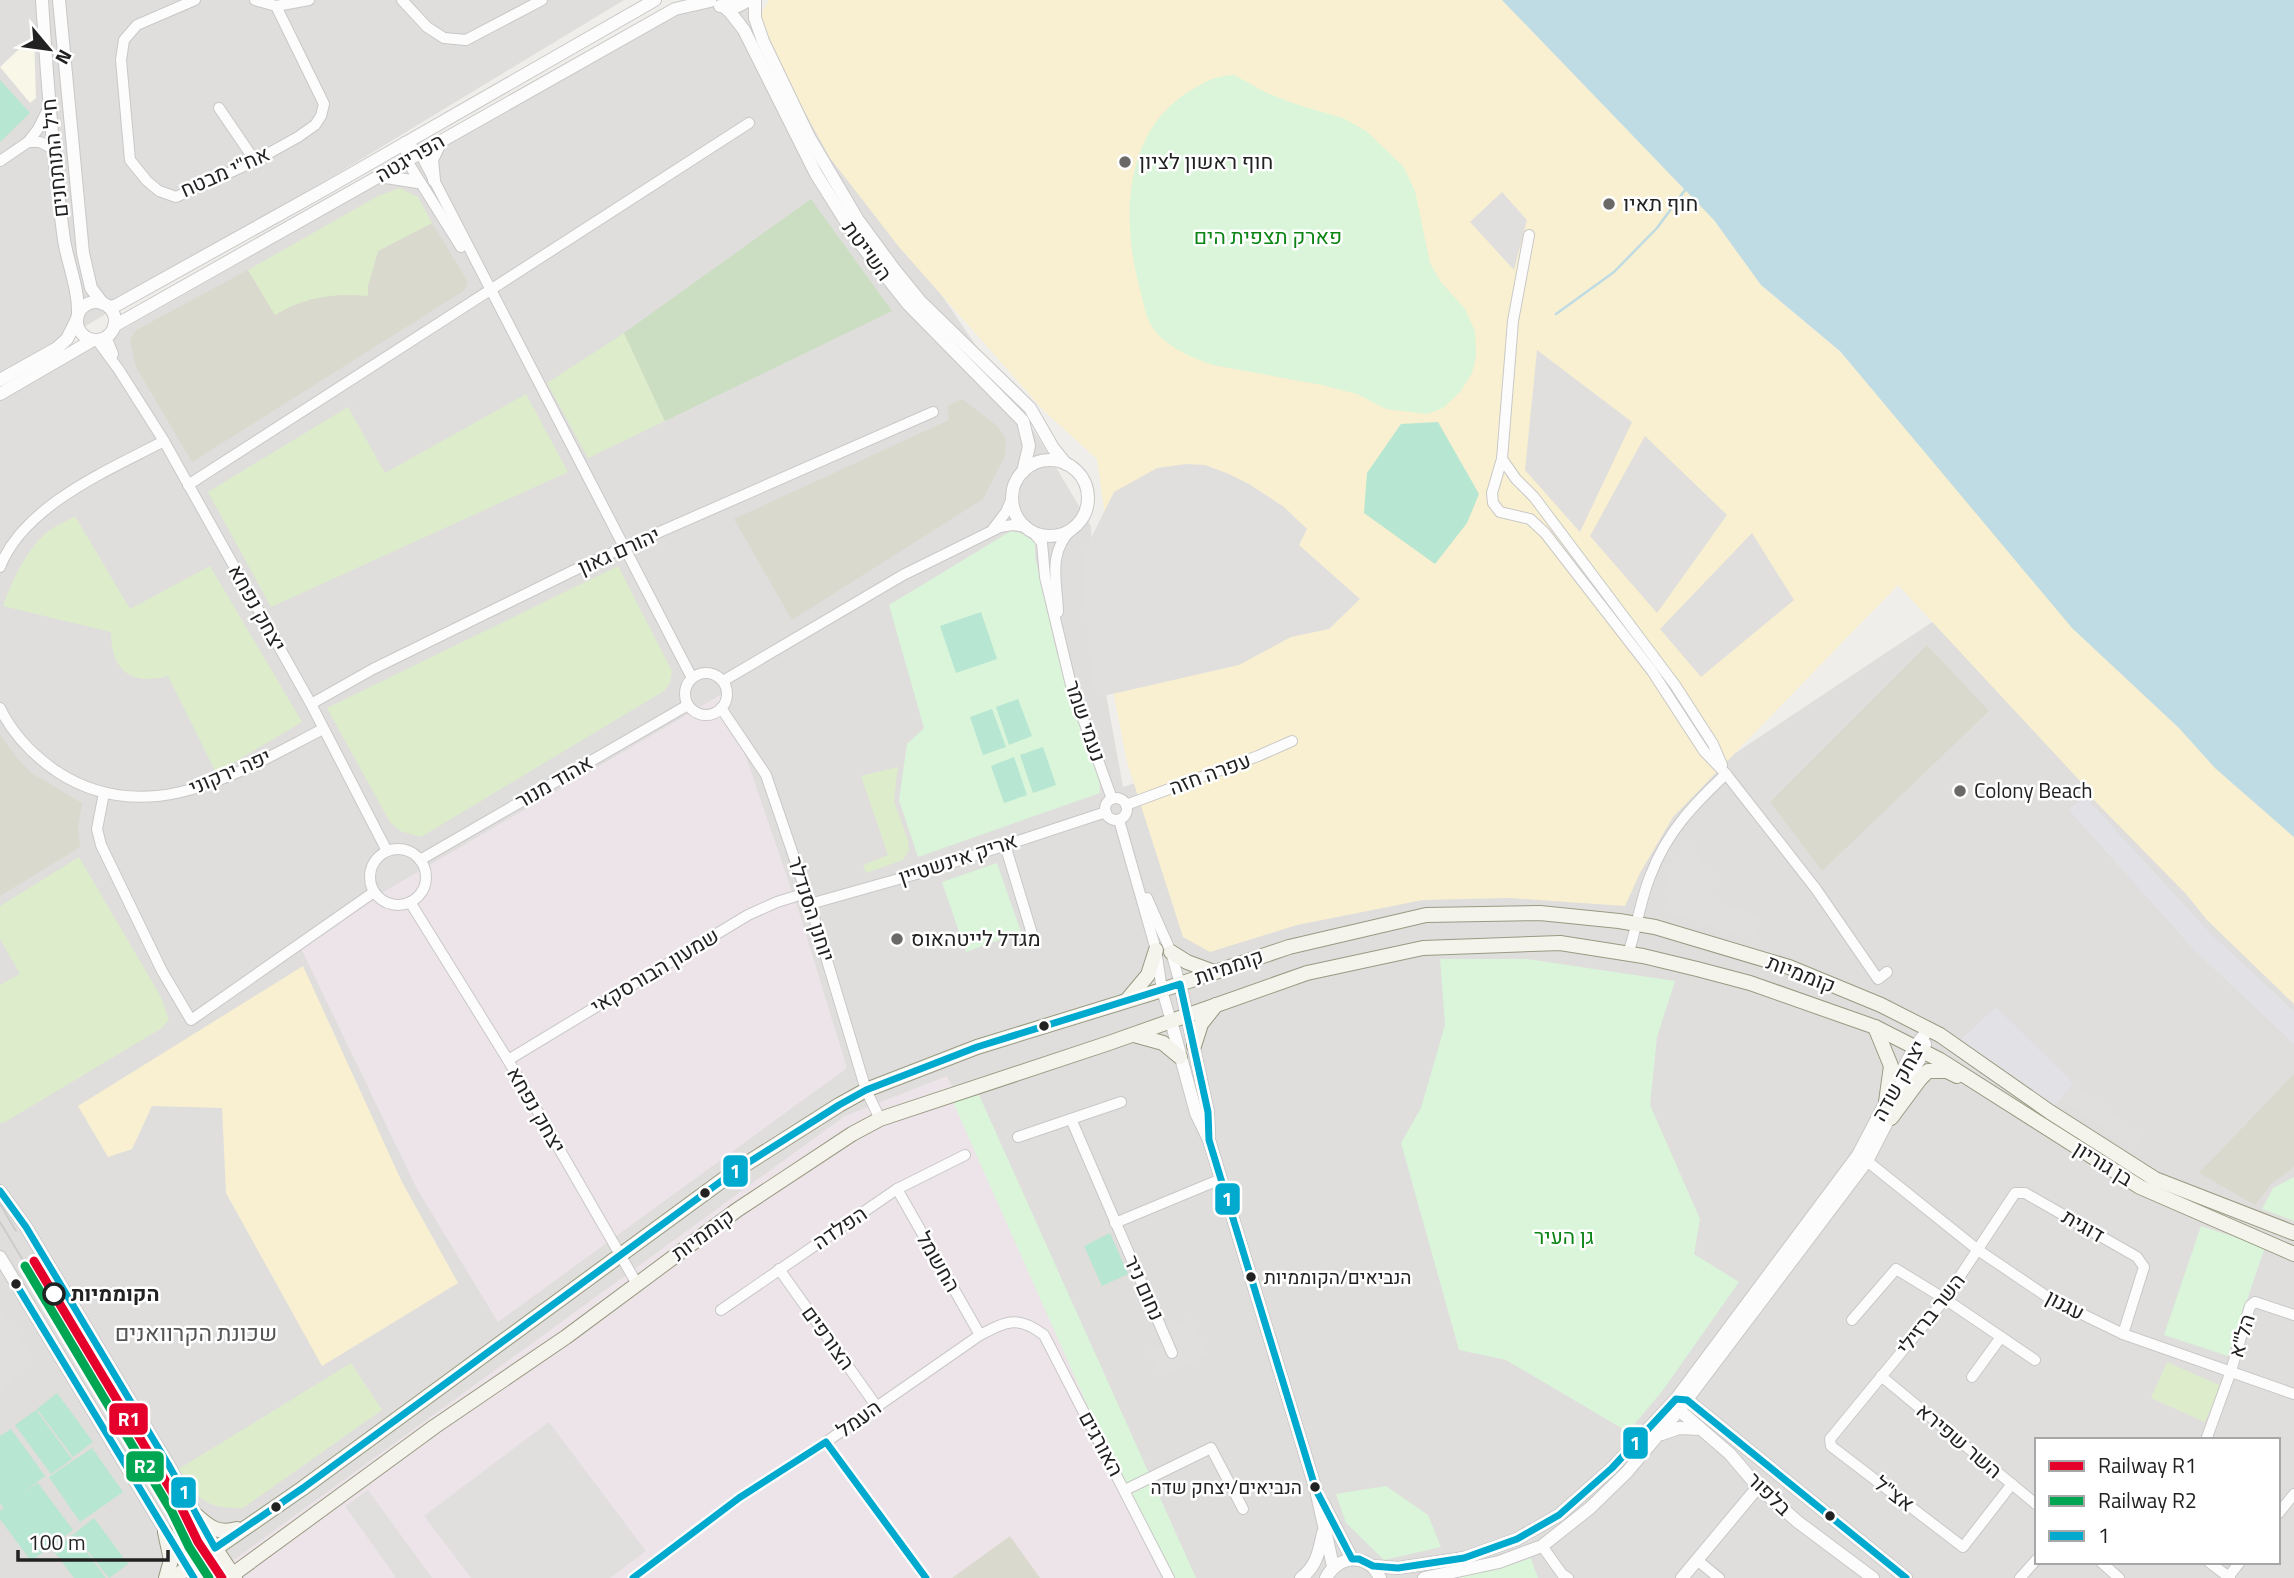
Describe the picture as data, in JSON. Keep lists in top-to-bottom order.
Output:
{
  "streets": {
    "main road": ["קוממיות", "בן גוריון"],
    "street": [
      "חיל התותחנים",
      "הפריגטה",
      "אח\"י מבטח",
      "השייטת",
      "יהורם גאון",
      "יצחק נפחא",
      "נעמי שמר",
      "יפה ירקוני",
      "עפרה חזה",
      "אהוד מנור",
      "אריק אינשטיין",
      "יוחנן הסנדלר",
      "שמעון הבורסקאי",
      "יצחק שדה",
      "דוגית",
      "הפלדה",
      "החשמל",
      "נחום ניר",
      "עגנון",
      "השר ברזילי",
      "הל\"א",
      "הצורפים",
      "העמל",
      "השר שפירא",
      "האורגים",
      "בלפור",
      "אצ\"ל"
    ]
  },
  "crossings": [
    ["חיל התותחנים", "הפריגטה"],
    ["חיל התותחנים", "יצחק נפחא"],
    ["הפריגטה", "יצחק נפחא"],
    ["השייטת", "נעמי שמר"],
    ["יהורם גאון", "יצחק נפחא"],
    ["יצחק נפחא", "יפה ירקוני"],
    ["יצחק נפחא", "אהוד מנור"],
    ["יצחק נפחא", "קוממיות"],
    ["יצחק נפחא", "שמעון הבורסקאי"],
    ["נעמי שמר", "עפרה חזה"],
    ["נעמי שמר", "אריק אינשטיין"],
    ["עפרה חזה", "אריק אינשטיין"],
    ["אהוד מנור", "יוחנן הסנדלר"],
    ["אריק אינשטיין", "יוחנן הסנדלר"],
    ["יוחנן הסנדלר", "קוממיות"],
    ["יוחנן הסנדלר", "שמעון הבורסקאי"],
    ["קוממיות", "יצחק שדה"],
    ["קוממיות", "בן גוריון"],
    ["יצחק שדה", "בן גוריון"],
    ["יצחק שדה", "עגנון"],
    ["יצחק שדה", "בלפור"],
    ["דוגית", "עגנון"],
    ["דוגית", "השר ברזילי"],
    ["הפלדה", "החשמל"],
    ["הפלדה", "הצורפים"],
    ["החשמל", "העמל"],
    ["עגנון", "השר ברזילי"],
    ["עגנון", "הל\"א"],
    ["השר ברזילי", "השר שפירא"],
    ["השר ברזילי", "אצ\"ל"],
    ["הצורפים", "העמל"],
    ["העמל", "האורגים"],
    ["השר שפירא", "אצ\"ל"]
  ],
  "districts": ["שכונת הקרוואנים"],
  "parks": ["פארק תצפית הים", "גן העיר"],
  "places": [
    "חוף ראשון לציון",
    "חוף תאיו",
    "Colony Beach",
    "מגדל לייטהאוס",
    "הנביאים/הקוממיות",
    "הקוממיות",
    "הנביאים/יצחק שדה"
  ],
  "lines": ["transit line 1", "rail line R1", "rail line R2"],
  "legend": ["Railway R1", "Railway R2", "1"],
  "scale_bar": "100 m",
  "north": "bottom right"
}
